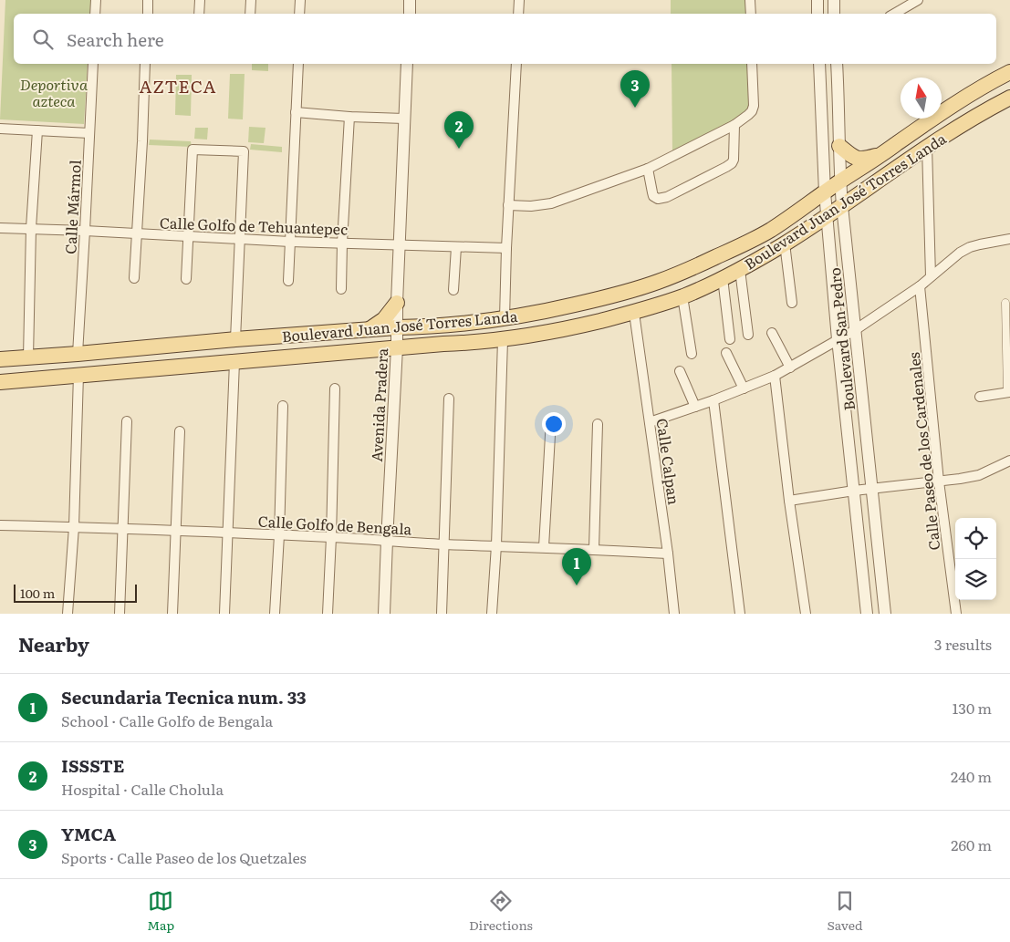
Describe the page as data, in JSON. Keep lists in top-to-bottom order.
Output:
{
  "streets": {
    "main road": ["Boulevard Juan José Torres Landa"],
    "street": [
      "Calle Mármol",
      "Calle Golfo de Tehuantepec",
      "Boulevard San Pedro",
      "Avenida Pradera",
      "Calle Paseo de los Cardenales",
      "Calle Calpan",
      "Calle Golfo de Bengala"
    ]
  },
  "crossings": [
    ["Boulevard Juan José Torres Landa", "Calle Mármol"],
    ["Boulevard Juan José Torres Landa", "Boulevard San Pedro"],
    ["Boulevard Juan José Torres Landa", "Avenida Pradera"],
    ["Boulevard Juan José Torres Landa", "Calle Calpan"],
    ["Calle Mármol", "Calle Golfo de Tehuantepec"],
    ["Calle Golfo de Tehuantepec", "Avenida Pradera"],
    ["Avenida Pradera", "Calle Golfo de Bengala"],
    ["Calle Calpan", "Calle Golfo de Bengala"]
  ],
  "districts": ["AZTECA"],
  "parks": ["Deportiva azteca"],
  "scale_bar": "100 m",
  "north": "top",
  "page": {
    "search": "Search here",
    "pins": ["3", "2", "1"],
    "scale": "100 m",
    "heading": ["Nearby", "3 results"],
    "list": [
      {
        "mark": "1",
        "name": "Secundaria Tecnica num. 33",
        "note": "School · Calle Golfo de Bengala",
        "value": "130 m"
      },
      {
        "mark": "2",
        "name": "ISSSTE",
        "note": "Hospital · Calle Cholula",
        "value": "240 m"
      },
      {
        "mark": "3",
        "name": "YMCA",
        "note": "Sports · Calle Paseo de los Quetzales",
        "value": "260 m"
      }
    ],
    "nav": ["Map", "Directions", "Saved"]
  }
}
